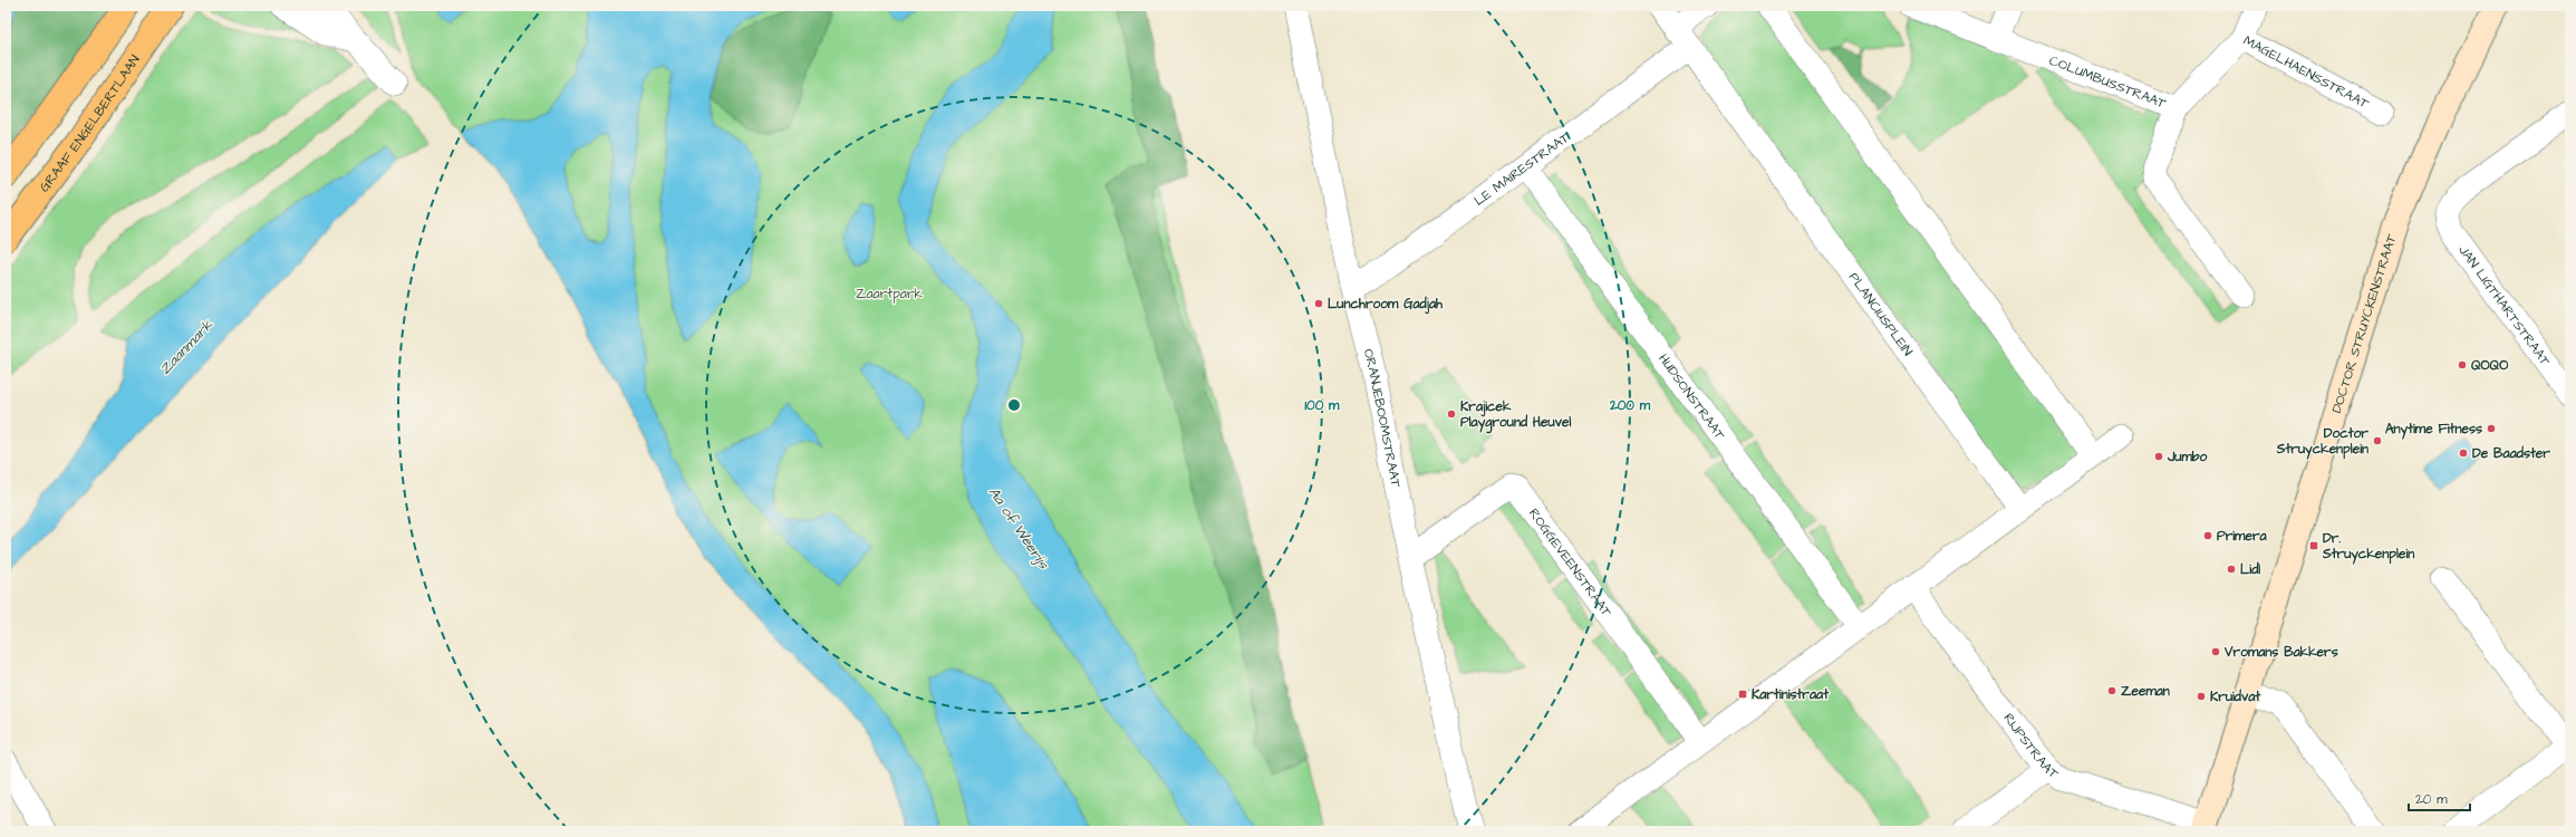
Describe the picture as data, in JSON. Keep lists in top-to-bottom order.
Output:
{
  "streets": {
    "main road": ["GRAAF ENGELBERTLAAN"],
    "street": [
      "MAGELHAENSSTRAAT",
      "COLUMBUSSTRAAT",
      "LE MAIRESTRAAT",
      "JAN LIGTHARTSTRAAT",
      "PLANCIUSPLEIN",
      "DOCTOR STRUYCKENSTRAAT",
      "HUDSONSTRAAT",
      "ORANJEBOOMSTRAAT",
      "ROGGEVEENSTRAAT",
      "RIJPSTRAAT"
    ]
  },
  "crossings": [
    ["MAGELHAENSSTRAAT", "COLUMBUSSTRAAT"],
    ["LE MAIRESTRAAT", "PLANCIUSPLEIN"],
    ["LE MAIRESTRAAT", "HUDSONSTRAAT"],
    ["LE MAIRESTRAAT", "ORANJEBOOMSTRAAT"],
    ["DOCTOR STRUYCKENSTRAAT", "RIJPSTRAAT"],
    ["ORANJEBOOMSTRAAT", "ROGGEVEENSTRAAT"]
  ],
  "water": ["Zaanmark", "Aa of Weerijs"],
  "parks": ["Zaartpark"],
  "places": {
    "other": [
      "Lunchroom Gadjah",
      "QOQO",
      "Krajicek Playground Heuvel",
      "Anytime Fitness",
      "Doctor Struyckenplein",
      "De Baadster",
      "Jumbo",
      "Primera",
      "Lidl",
      "Vromans Bakkers",
      "Zeeman",
      "Kruidvat"
    ],
    "transit": ["Dr. Struyckenplein", "Kartinistraat"]
  },
  "scale_bar": "20 m",
  "rings": ["100 m", "200 m"]
}
